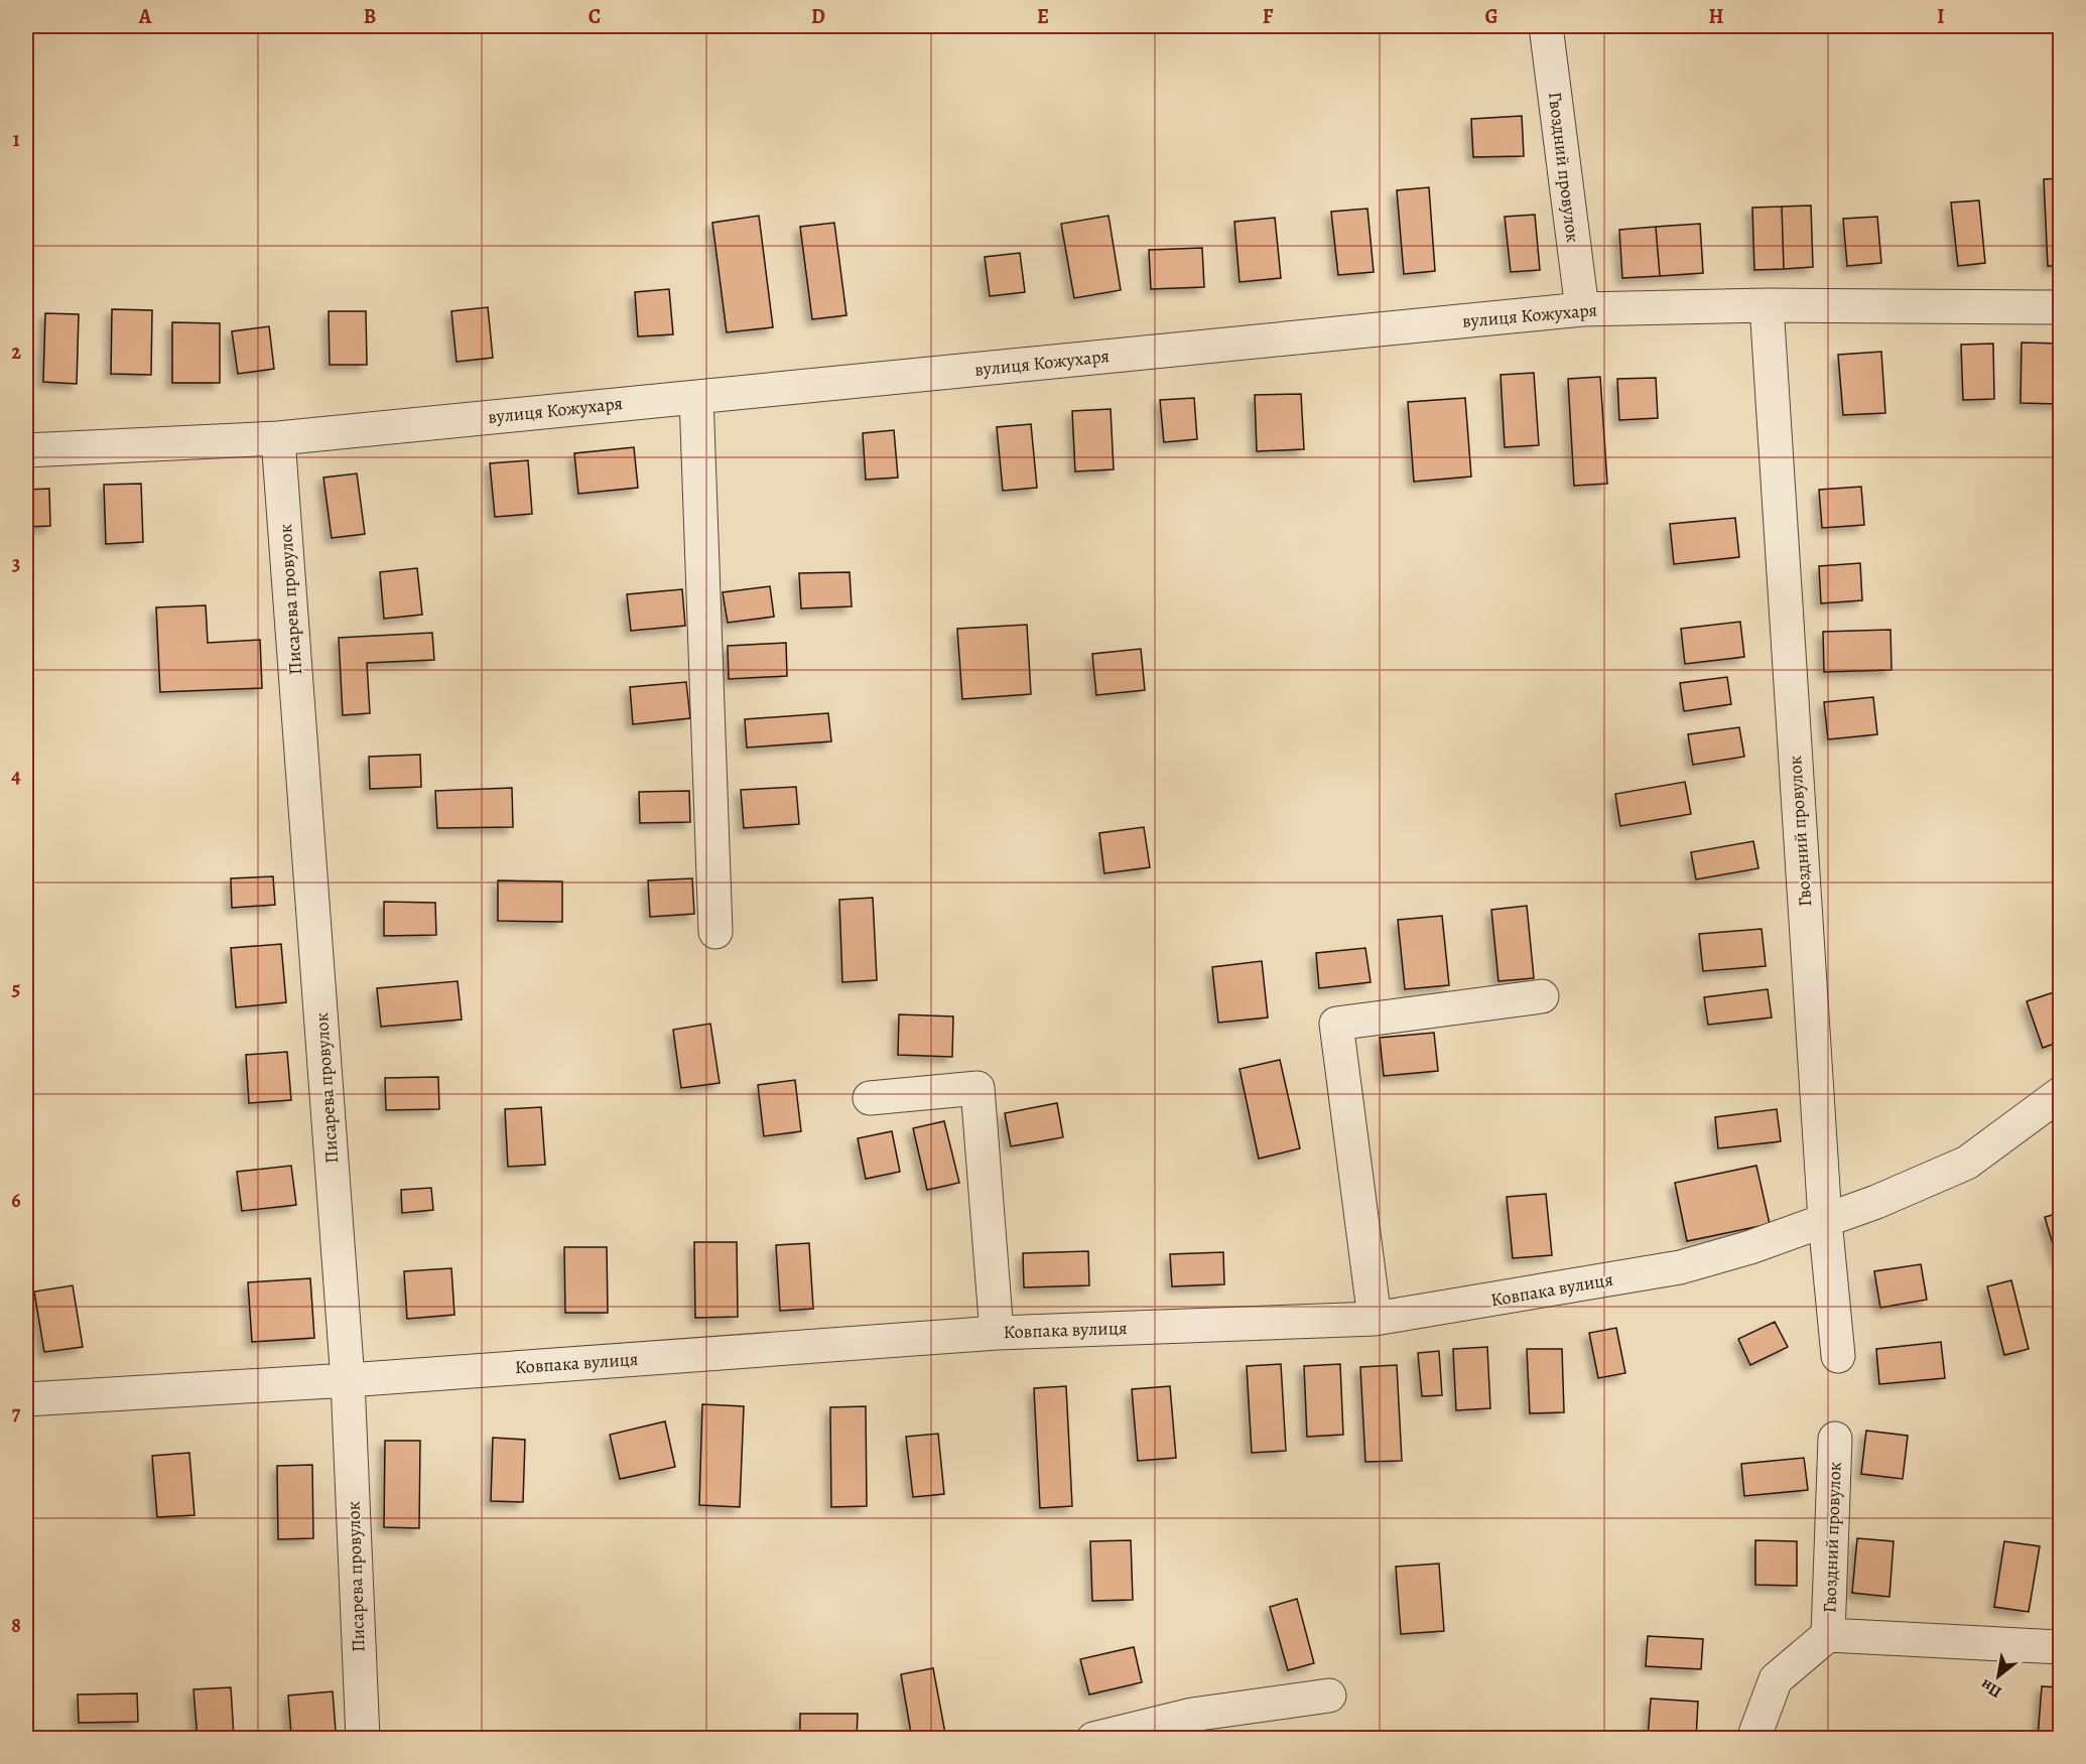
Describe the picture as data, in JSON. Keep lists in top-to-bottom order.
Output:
{
  "streets": {
    "street": [
      "Гвоздний провулок",
      "вулиця Кожухаря",
      "Писарева провулок",
      "Ковпака вулиця"
    ]
  },
  "crossings": [
    ["Гвоздний провулок", "вулиця Кожухаря"],
    ["Гвоздний провулок", "Ковпака вулиця"],
    ["вулиця Кожухаря", "Писарева провулок"],
    ["Писарева провулок", "Ковпака вулиця"]
  ],
  "north": "bottom left",
  "grid": {
    "columns": [
      "A",
      "B",
      "C",
      "D",
      "E",
      "F",
      "G",
      "H",
      "I"
    ],
    "rows": [
      "1",
      "2",
      "3",
      "4",
      "5",
      "6",
      "7",
      "8"
    ]
  }
}
